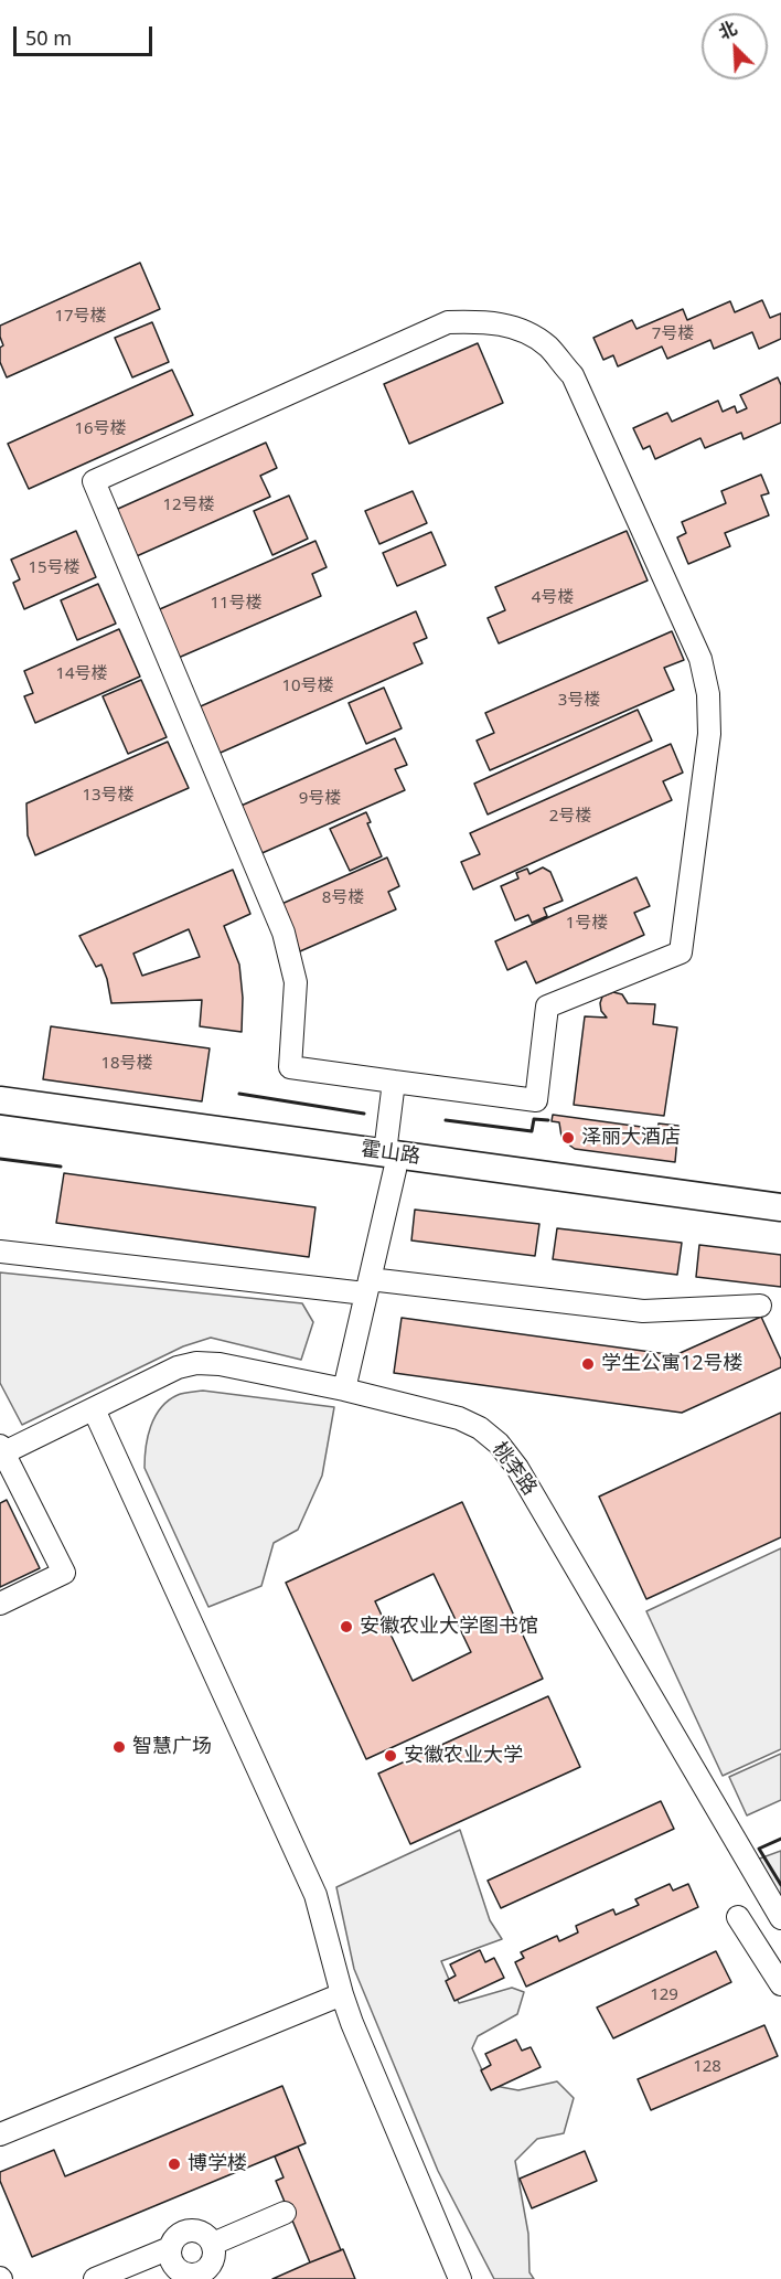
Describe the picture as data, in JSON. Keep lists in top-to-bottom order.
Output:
{
  "streets": {
    "main road": ["霍山路"],
    "street": ["桃李路"]
  },
  "places": [
    "泽丽大酒店",
    "学生公寓12号楼",
    "安徽农业大学图书馆",
    "智慧广场",
    "安徽农业大学",
    "博学楼"
  ],
  "house_numbers": [
    "17号楼",
    "7号楼",
    "16号楼",
    "12号楼",
    "15号楼",
    "4号楼",
    "11号楼",
    "14号楼",
    "10号楼",
    "3号楼",
    "13号楼",
    "9号楼",
    "2号楼",
    "8号楼",
    "1号楼",
    "18号楼",
    "129",
    "128"
  ],
  "scale_bar": "50 m",
  "north": "top left"
}
